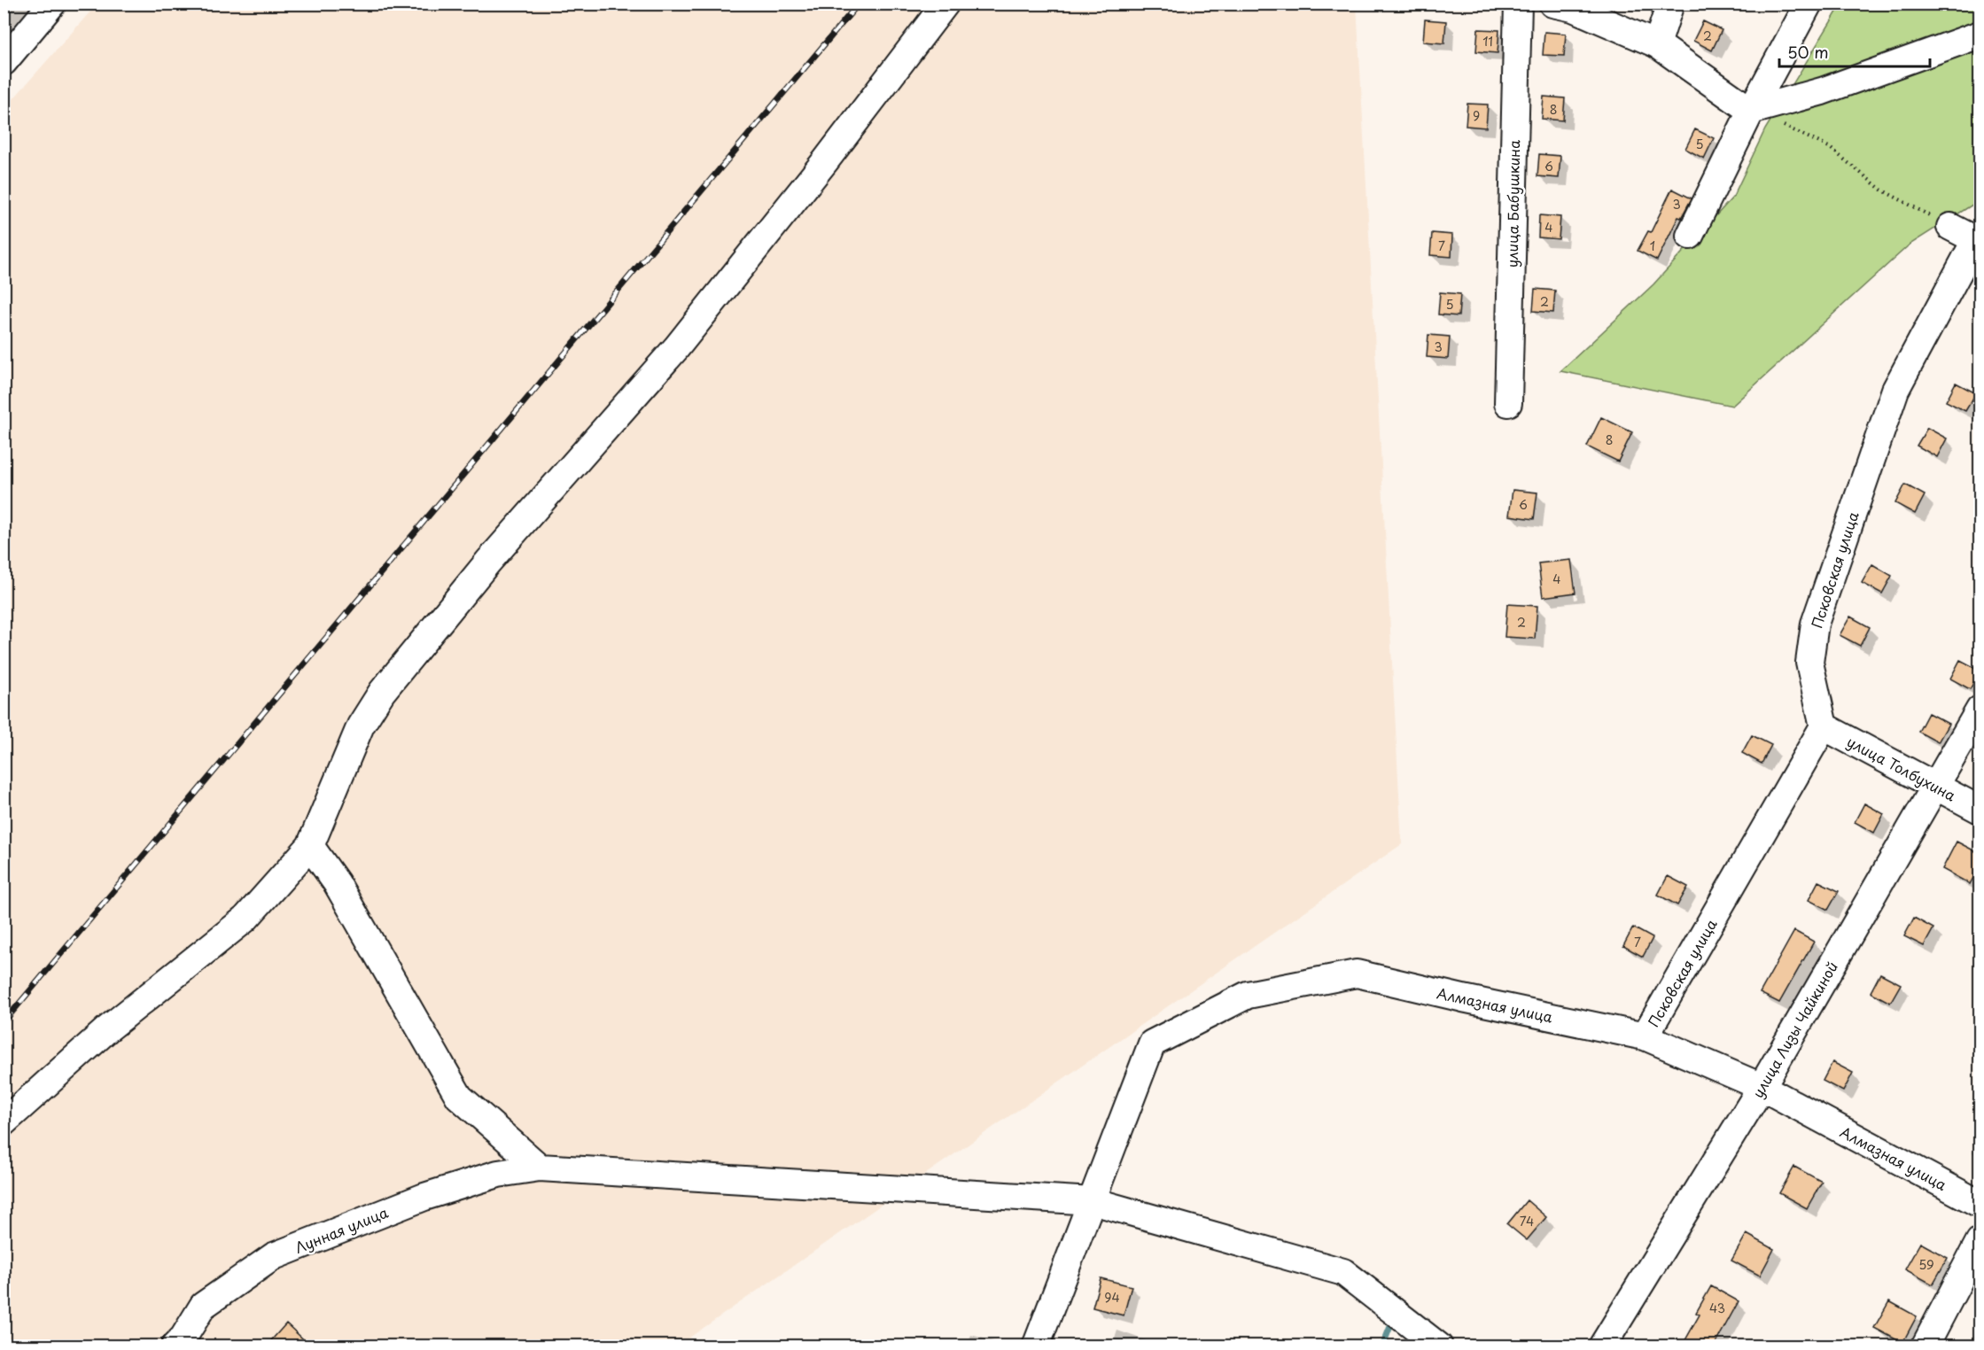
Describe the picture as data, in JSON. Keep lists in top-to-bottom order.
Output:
{
  "streets": {
    "street": [
      "улица Бабушкина",
      "Псковская улица",
      "улица Толбухина",
      "Алмазная улица",
      "улица Лизы Чайкиной",
      "Лунная улица"
    ]
  },
  "crossings": [
    ["Псковская улица", "улица Толбухина"],
    ["Псковская улица", "Алмазная улица"],
    ["улица Толбухина", "улица Лизы Чайкиной"],
    ["Алмазная улица", "улица Лизы Чайкиной"],
    ["Алмазная улица", "Лунная улица"]
  ],
  "house_numbers": [
    "2",
    "11",
    "8",
    "9",
    "5",
    "6",
    "3",
    "4",
    "7",
    "1",
    "2",
    "5",
    "3",
    "8",
    "6",
    "4",
    "2",
    "7",
    "74",
    "59",
    "94",
    "43"
  ],
  "scale_bar": "50 m"
}
